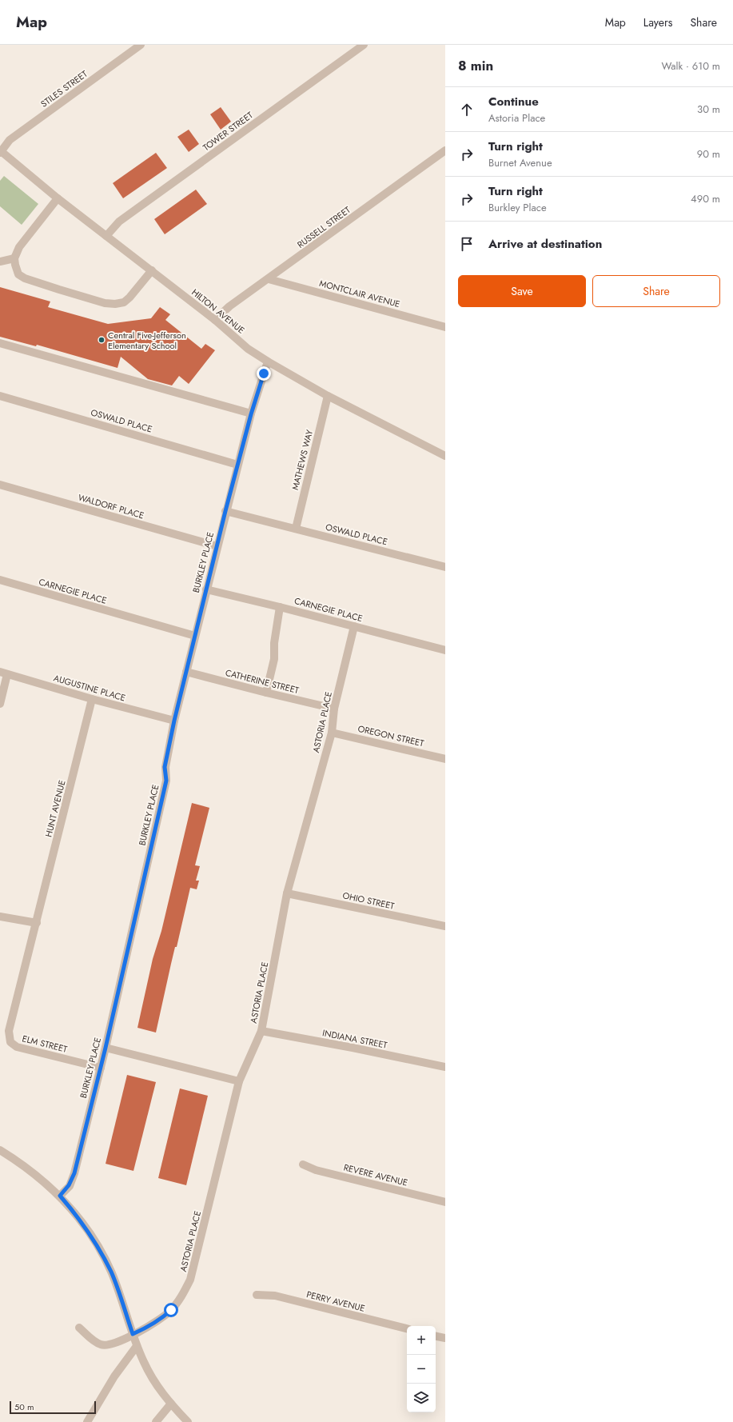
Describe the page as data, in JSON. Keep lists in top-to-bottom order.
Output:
{
  "streets": {
    "street": [
      "STILES STREET",
      "TOWER STREET",
      "RUSSELL STREET",
      "MONTCLAIR AVENUE",
      "HILTON AVENUE",
      "OSWALD PLACE",
      "MATHEWS WAY",
      "WALDORF PLACE",
      "BURKLEY PLACE",
      "CARNEGIE PLACE",
      "CATHERINE STREET",
      "AUGUSTINE PLACE",
      "ASTORIA PLACE",
      "OREGON STREET",
      "HUNT AVENUE",
      "OHIO STREET",
      "INDIANA STREET",
      "ELM STREET",
      "REVERE AVENUE",
      "PERRY AVENUE"
    ]
  },
  "crossings": [
    ["STILES STREET", "HILTON AVENUE"],
    ["TOWER STREET", "HILTON AVENUE"],
    ["RUSSELL STREET", "MONTCLAIR AVENUE"],
    ["RUSSELL STREET", "HILTON AVENUE"],
    ["HILTON AVENUE", "MATHEWS WAY"],
    ["HILTON AVENUE", "BURKLEY PLACE"],
    ["OSWALD PLACE", "MATHEWS WAY"],
    ["OSWALD PLACE", "BURKLEY PLACE"],
    ["WALDORF PLACE", "BURKLEY PLACE"],
    ["BURKLEY PLACE", "CARNEGIE PLACE"],
    ["BURKLEY PLACE", "CATHERINE STREET"],
    ["BURKLEY PLACE", "AUGUSTINE PLACE"],
    ["BURKLEY PLACE", "ELM STREET"],
    ["CARNEGIE PLACE", "ASTORIA PLACE"],
    ["CATHERINE STREET", "ASTORIA PLACE"],
    ["AUGUSTINE PLACE", "HUNT AVENUE"],
    ["ASTORIA PLACE", "OREGON STREET"],
    ["ASTORIA PLACE", "OHIO STREET"],
    ["ASTORIA PLACE", "INDIANA STREET"],
    ["HUNT AVENUE", "ELM STREET"]
  ],
  "places": ["Central Five-Jefferson Elementary School"],
  "scale_bar": "50 m",
  "page": {
    "header": "Map",
    "nav": ["Map", "Layers", "Share"],
    "heading": ["8 min", "Walk · 610 m"],
    "list": [
      ["Continue", "Astoria Place", "30 m"],
      ["Turn right", "Burnet Avenue", "90 m"],
      ["Turn right", "Burkley Place", "490 m"],
      "Arrive at destination"
    ],
    "buttons": ["Save", "Share"],
    "map_buttons": ["+", "−"],
    "scale": "50 m"
  }
}
